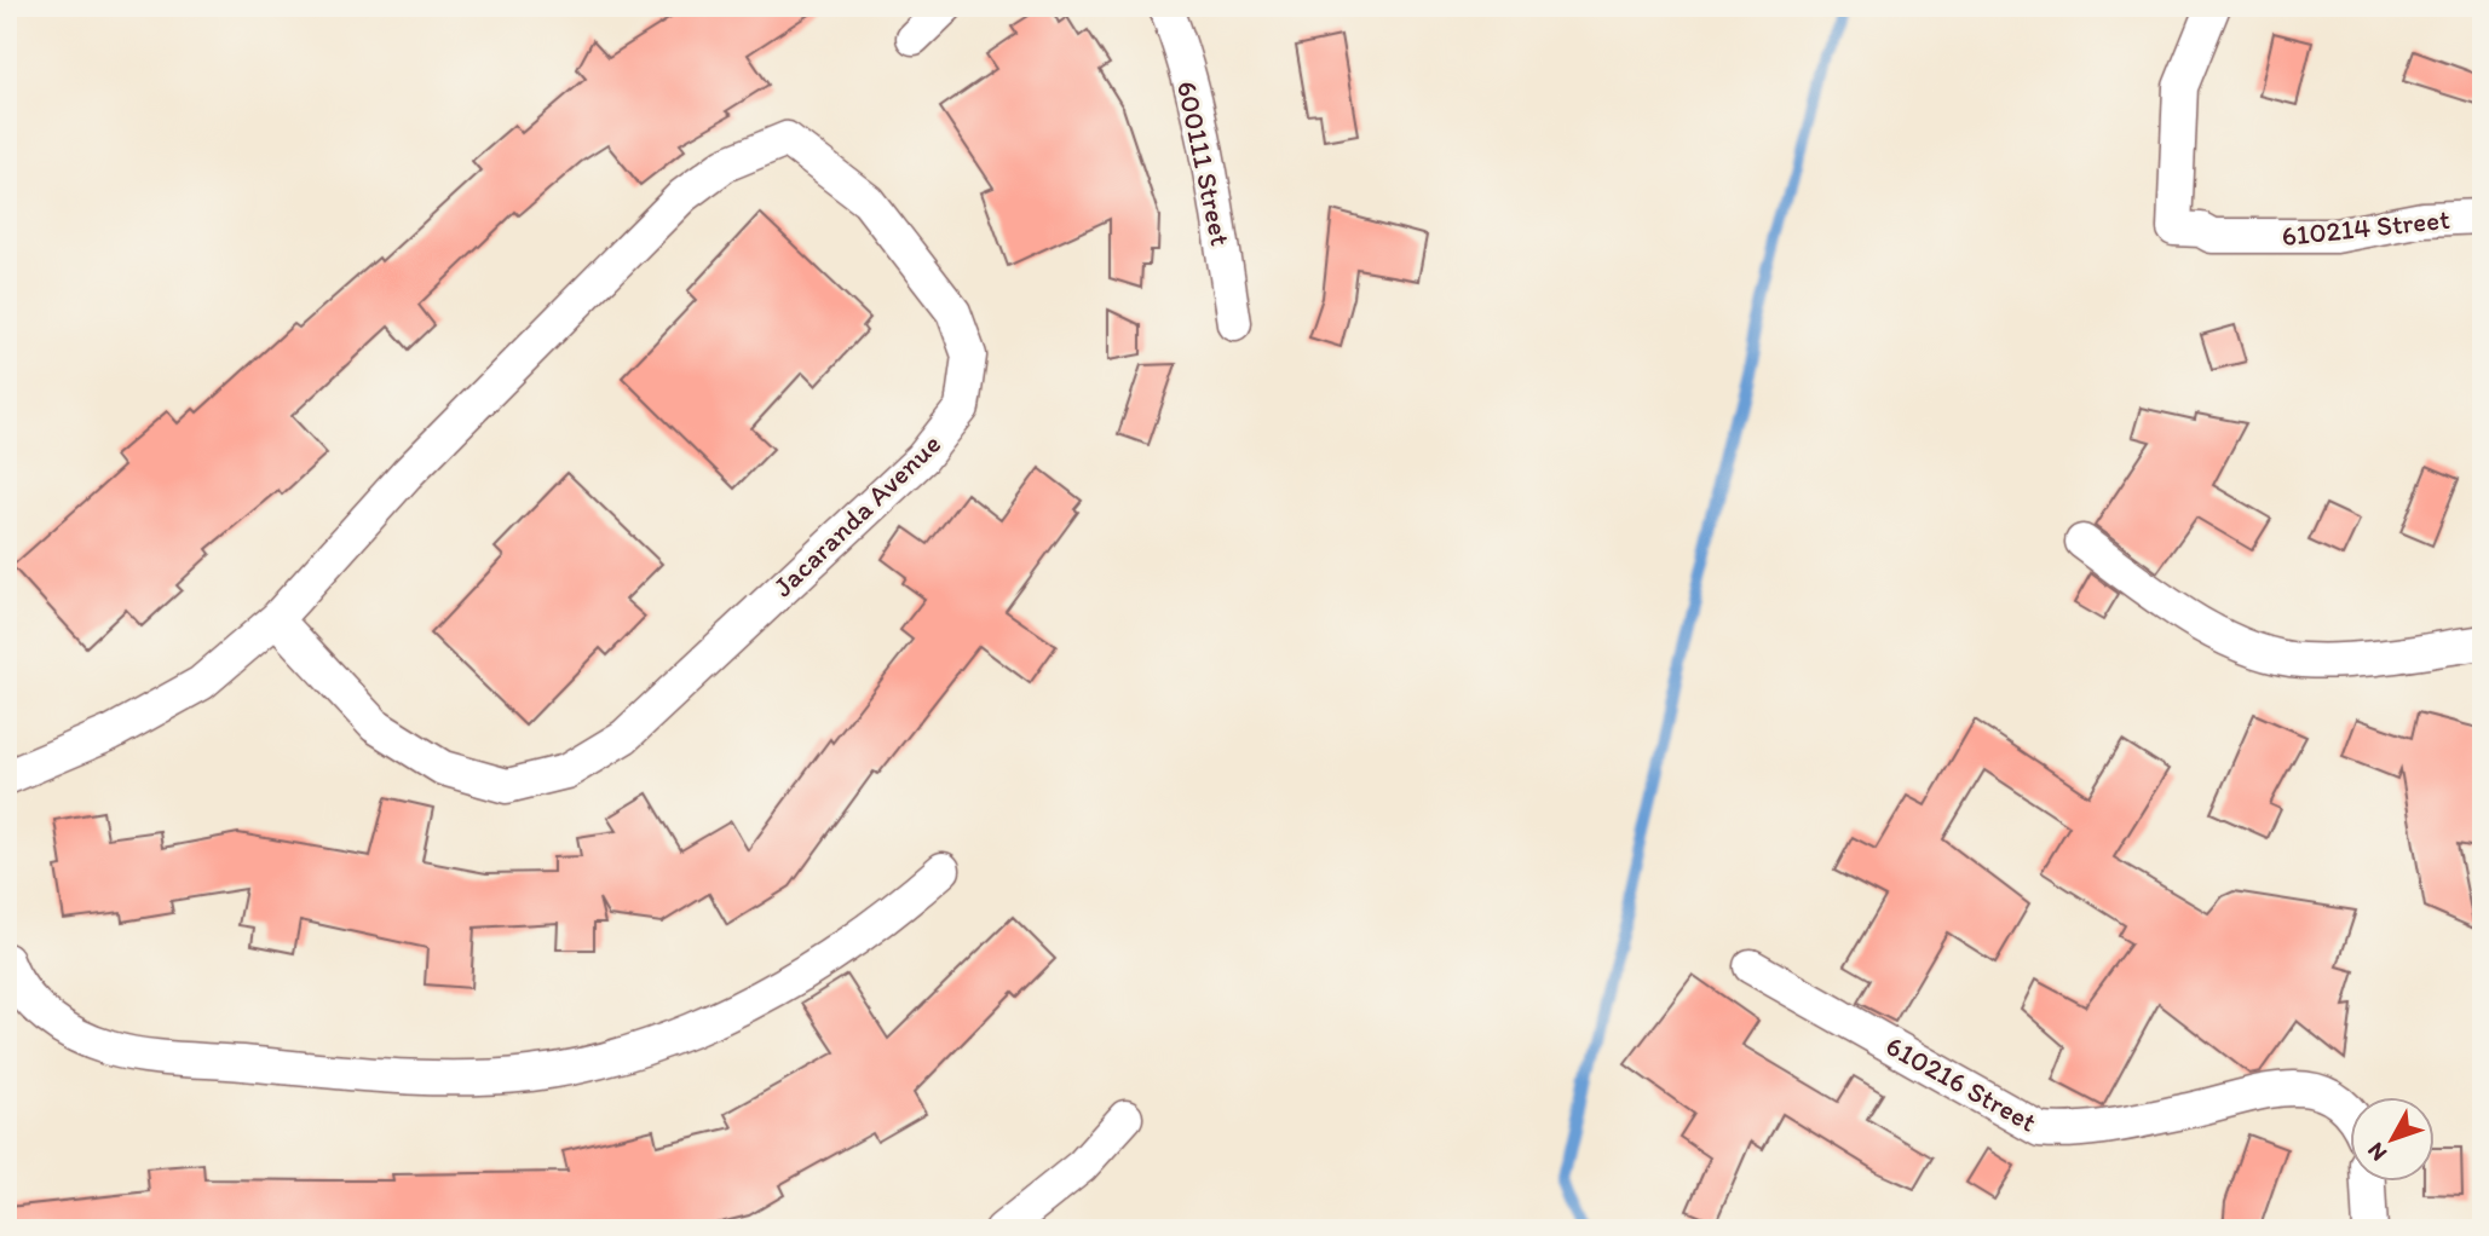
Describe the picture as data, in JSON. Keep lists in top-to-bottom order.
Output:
{
  "streets": {
    "street": [
      "600111 Street",
      "610214 Street",
      "Jacaranda Avenue",
      "610216 Street"
    ]
  },
  "north": "bottom left"
}
